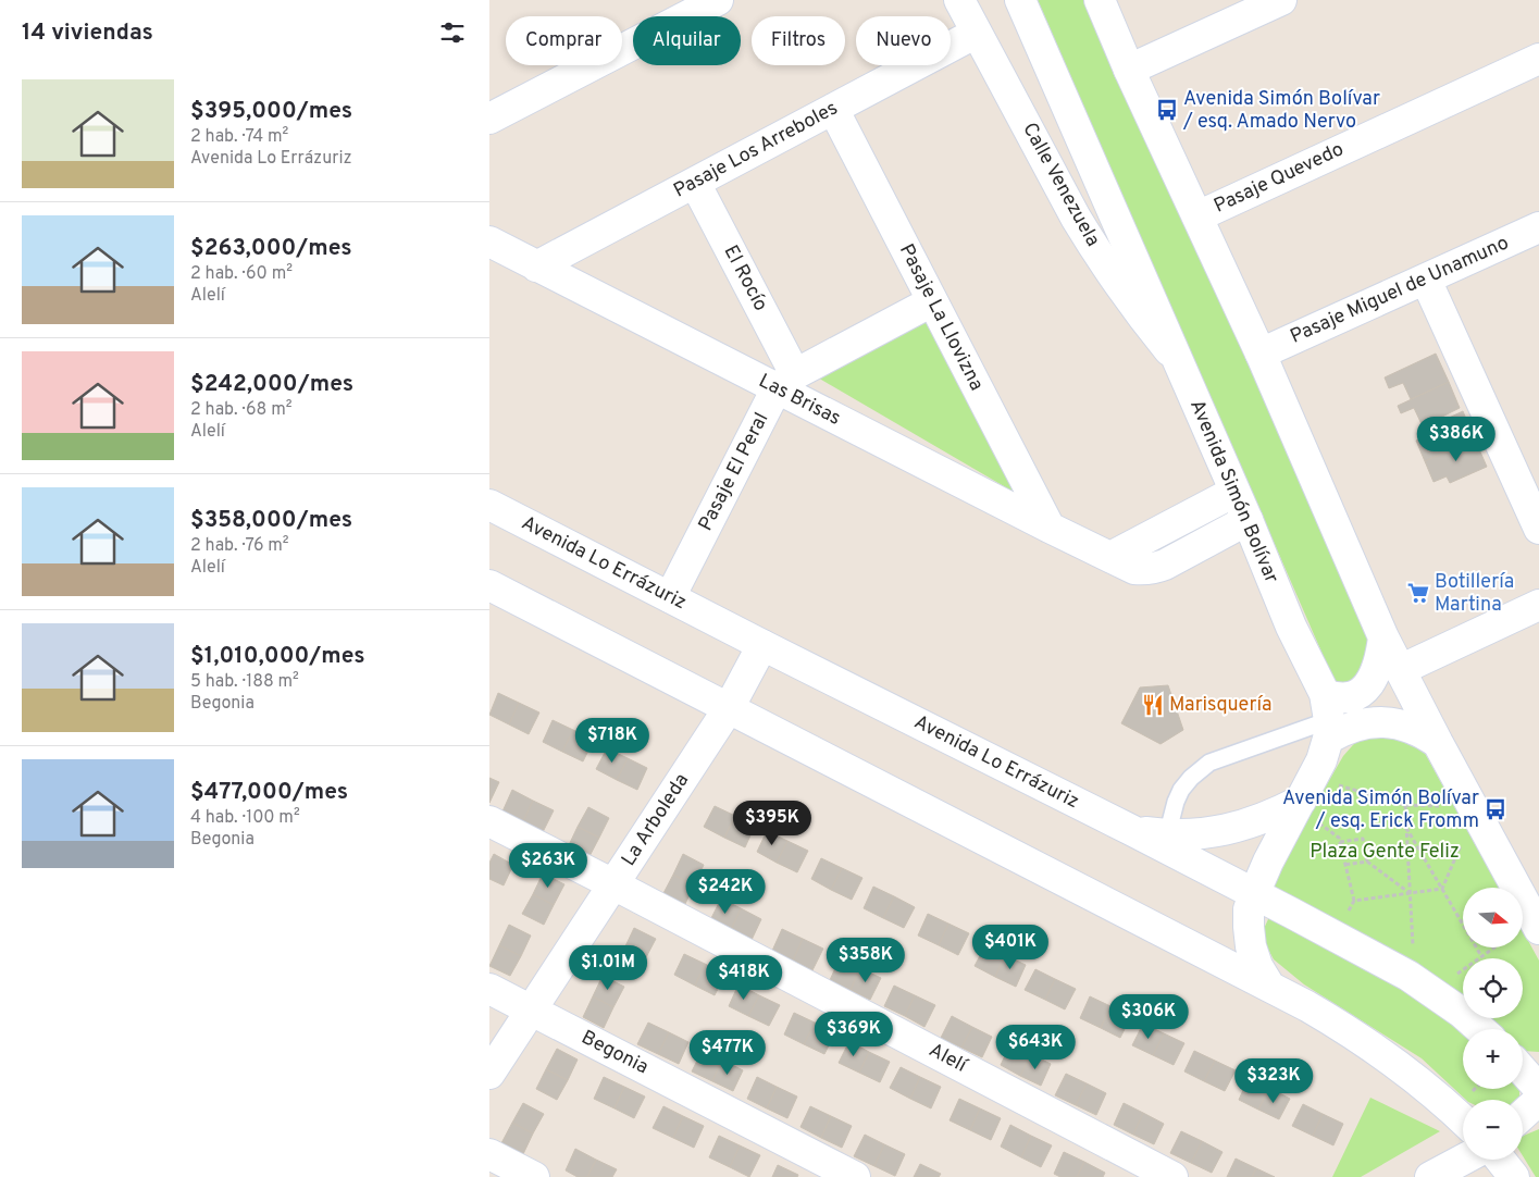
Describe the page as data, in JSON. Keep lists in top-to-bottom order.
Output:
{
  "streets": {
    "street": [
      "Pasaje Los Arreboles",
      "Pasaje Quevedo",
      "Calle Venezuela",
      "El Rocío",
      "Pasaje Miguel de Unamuno",
      "Pasaje La Llovizna",
      "Las Brisas",
      "Pasaje El Peral",
      "Avenida Simón Bolívar",
      "Avenida Lo Errázuriz",
      "La Arboleda",
      "Begonia",
      "Alelí"
    ]
  },
  "crossings": [
    ["Pasaje Los Arreboles", "Calle Venezuela"],
    ["Pasaje Los Arreboles", "El Rocío"],
    ["Pasaje Los Arreboles", "Pasaje La Llovizna"],
    ["Pasaje Los Arreboles", "Las Brisas"],
    ["Calle Venezuela", "Avenida Simón Bolívar"],
    ["El Rocío", "Las Brisas"],
    ["El Rocío", "Pasaje El Peral"],
    ["Pasaje La Llovizna", "Las Brisas"],
    ["Las Brisas", "Pasaje El Peral"],
    ["Las Brisas", "Avenida Simón Bolívar"],
    ["Pasaje El Peral", "Avenida Lo Errázuriz"],
    ["Avenida Lo Errázuriz", "La Arboleda"],
    ["La Arboleda", "Begonia"],
    ["La Arboleda", "Alelí"]
  ],
  "parks": ["Plaza Gente Feliz"],
  "places": {
    "bus stop": ["Avenida Simón Bolívar / esq. Amado Nervo", "Avenida Simón Bolívar / esq. Erick Fromm"],
    "supermarket": ["Botillería Martina"],
    "restaurant": ["Marisquería"]
  },
  "north": "right",
  "page": {
    "heading": "14 viviendas",
    "chip": [
      "Comprar",
      "Alquilar",
      "Filtros",
      "Nuevo"
    ],
    "list": [
      {
        "name": "$395,000/mes",
        "note": "2 hab. · 74 m² · Avenida Lo Errázuriz"
      },
      {
        "name": "$263,000/mes",
        "note": "2 hab. · 60 m² · Alelí"
      },
      {
        "name": "$242,000/mes",
        "note": "2 hab. · 68 m² · Alelí"
      },
      {
        "name": "$358,000/mes",
        "note": "2 hab. · 76 m² · Alelí"
      },
      {
        "name": "$1,010,000/mes",
        "note": "5 hab. · 188 m² · Begonia"
      },
      {
        "name": "$477,000/mes",
        "note": "4 hab. · 100 m² · Begonia"
      }
    ],
    "price": [
      "$386K",
      "$718K",
      "$395K",
      "$263K",
      "$242K",
      "$401K",
      "$358K",
      "$1.01M",
      "$418K",
      "$306K",
      "$369K",
      "$643K",
      "$477K",
      "$323K"
    ],
    "map_buttons": ["+", "−"]
  }
}
